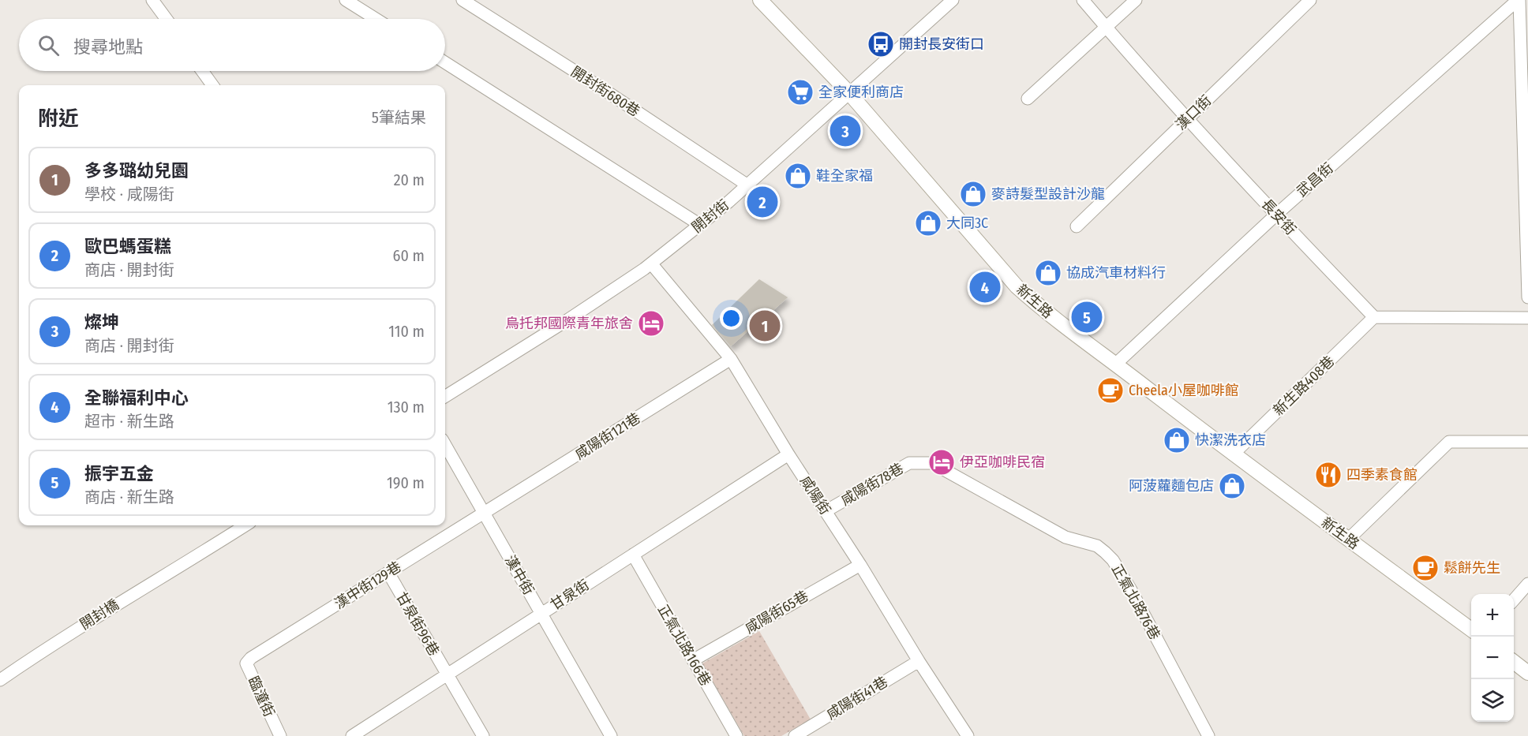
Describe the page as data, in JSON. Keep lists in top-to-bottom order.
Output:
{
  "streets": {
    "street": [
      "開封街680巷",
      "漢口街",
      "武昌街",
      "開封街",
      "長安街",
      "新生路",
      "新生路408巷",
      "咸陽街121巷",
      "咸陽街78巷",
      "咸陽街",
      "漢中街",
      "漢中街129巷",
      "甘泉街",
      "正氣北路76巷",
      "咸陽街65巷",
      "開封橋",
      "甘泉街96巷",
      "正氣北路166巷",
      "臨潼街",
      "咸陽街41巷"
    ]
  },
  "crossings": [
    ["開封街680巷", "開封街"],
    ["漢口街", "長安街"],
    ["武昌街", "長安街"],
    ["武昌街", "新生路"],
    ["開封街", "新生路"],
    ["開封街", "咸陽街"],
    ["長安街", "新生路408巷"],
    ["新生路", "新生路408巷"],
    ["咸陽街121巷", "咸陽街"],
    ["咸陽街121巷", "漢中街"],
    ["咸陽街121巷", "漢中街129巷"],
    ["咸陽街78巷", "咸陽街"],
    ["咸陽街78巷", "正氣北路76巷"],
    ["咸陽街", "甘泉街"],
    ["咸陽街", "咸陽街65巷"],
    ["咸陽街", "咸陽街41巷"],
    ["漢中街", "漢中街129巷"],
    ["漢中街", "甘泉街"],
    ["漢中街129巷", "甘泉街96巷"],
    ["漢中街129巷", "臨潼街"],
    ["甘泉街", "甘泉街96巷"],
    ["甘泉街", "正氣北路166巷"],
    ["咸陽街65巷", "正氣北路166巷"]
  ],
  "places": {
    "bus stop": ["開封長安街口"],
    "supermarket": ["全家便利商店"],
    "shop": [
      "鞋全家福",
      "麥詩髮型設計沙龍",
      "大同3C",
      "協成汽車材料行",
      "快潔洗衣店",
      "阿菠蘿麵包店"
    ],
    "hotel": ["烏托邦國際青年旅舍", "伊亞咖啡民宿"],
    "cafe": ["Cheela小屋咖啡館", "鬆餅先生"],
    "restaurant": ["四季素食館"]
  },
  "page": {
    "search": "搜尋地點",
    "heading": ["附近", "5筆結果"],
    "pins": [
      "3",
      "2",
      "4",
      "5",
      "1"
    ],
    "list": [
      {
        "mark": "1",
        "name": "多多璐幼兒園",
        "note": "學校 · 咸陽街",
        "value": "20 m"
      },
      {
        "mark": "2",
        "name": "歐巴螞蛋糕",
        "note": "商店 · 開封街",
        "value": "60 m"
      },
      {
        "mark": "3",
        "name": "燦坤",
        "note": "商店 · 開封街",
        "value": "110 m"
      },
      {
        "mark": "4",
        "name": "全聯福利中心",
        "note": "超市 · 新生路",
        "value": "130 m"
      },
      {
        "mark": "5",
        "name": "振宇五金",
        "note": "商店 · 新生路",
        "value": "190 m"
      }
    ],
    "map_buttons": ["+", "−"]
  }
}
